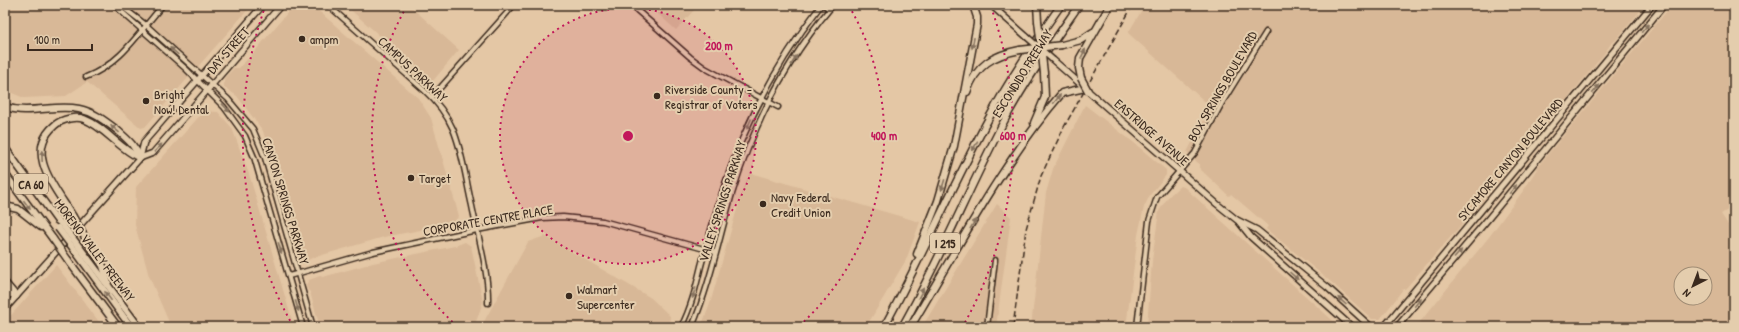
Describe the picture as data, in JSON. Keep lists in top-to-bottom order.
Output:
{
  "streets": {
    "highway": [
      "ESCONDIDO FREEWAY",
      "CA 60",
      "I 215",
      "MORENO VALLEY FREEWAY"
    ],
    "main road": ["DAY STREET", "EASTRIDGE AVENUE", "SYCAMORE CANYON BOULEVARD"],
    "street": [
      "CAMPUS PARKWAY",
      "BOX SPRINGS BOULEVARD",
      "CANYON SPRINGS PARKWAY",
      "VALLEY SPRINGS PARKWAY",
      "CORPORATE CENTRE PLACE"
    ]
  },
  "crossings": [
    ["DAY STREET", "CANYON SPRINGS PARKWAY"],
    ["CAMPUS PARKWAY", "CORPORATE CENTRE PLACE"],
    ["BOX SPRINGS BOULEVARD", "EASTRIDGE AVENUE"],
    ["CANYON SPRINGS PARKWAY", "CORPORATE CENTRE PLACE"],
    ["VALLEY SPRINGS PARKWAY", "CORPORATE CENTRE PLACE"]
  ],
  "places": [
    "ampm",
    "Riverside County - Registrar of Voters",
    "Bright Now! Dental",
    "Target",
    "Navy Federal Credit Union",
    "Walmart Supercenter"
  ],
  "scale_bar": "100 m",
  "north": "bottom left",
  "rings": ["200 m", "400 m", "600 m"]
}
